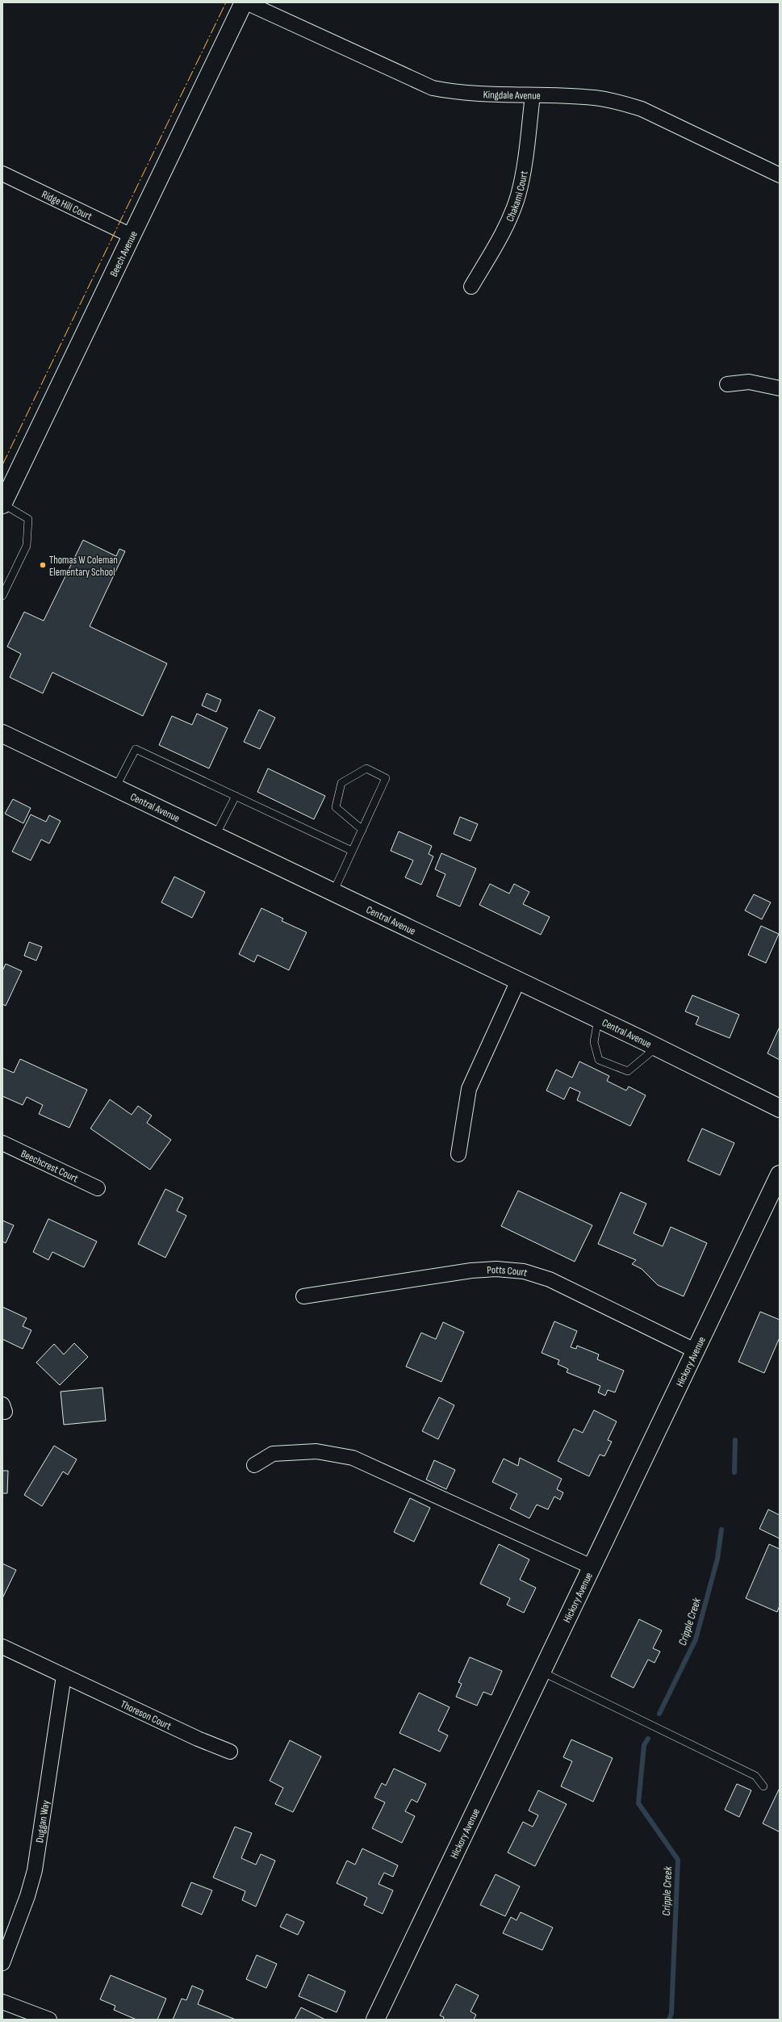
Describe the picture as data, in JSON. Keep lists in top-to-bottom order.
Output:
{
  "streets": {
    "street": [
      "Kingdale Avenue",
      "Chakami Court",
      "Ridge Hill Court",
      "Beech Avenue",
      "Central Avenue",
      "Beechcrest Court",
      "Potts Court",
      "Hickory Avenue",
      "Thoreson Court",
      "Duggan Way"
    ]
  },
  "crossings": [
    ["Kingdale Avenue", "Chakami Court"],
    ["Ridge Hill Court", "Beech Avenue"],
    ["Potts Court", "Hickory Avenue"],
    ["Thoreson Court", "Duggan Way"]
  ],
  "water": ["Cripple Creek"],
  "places": ["Thomas W Coleman Elementary School"]
}
